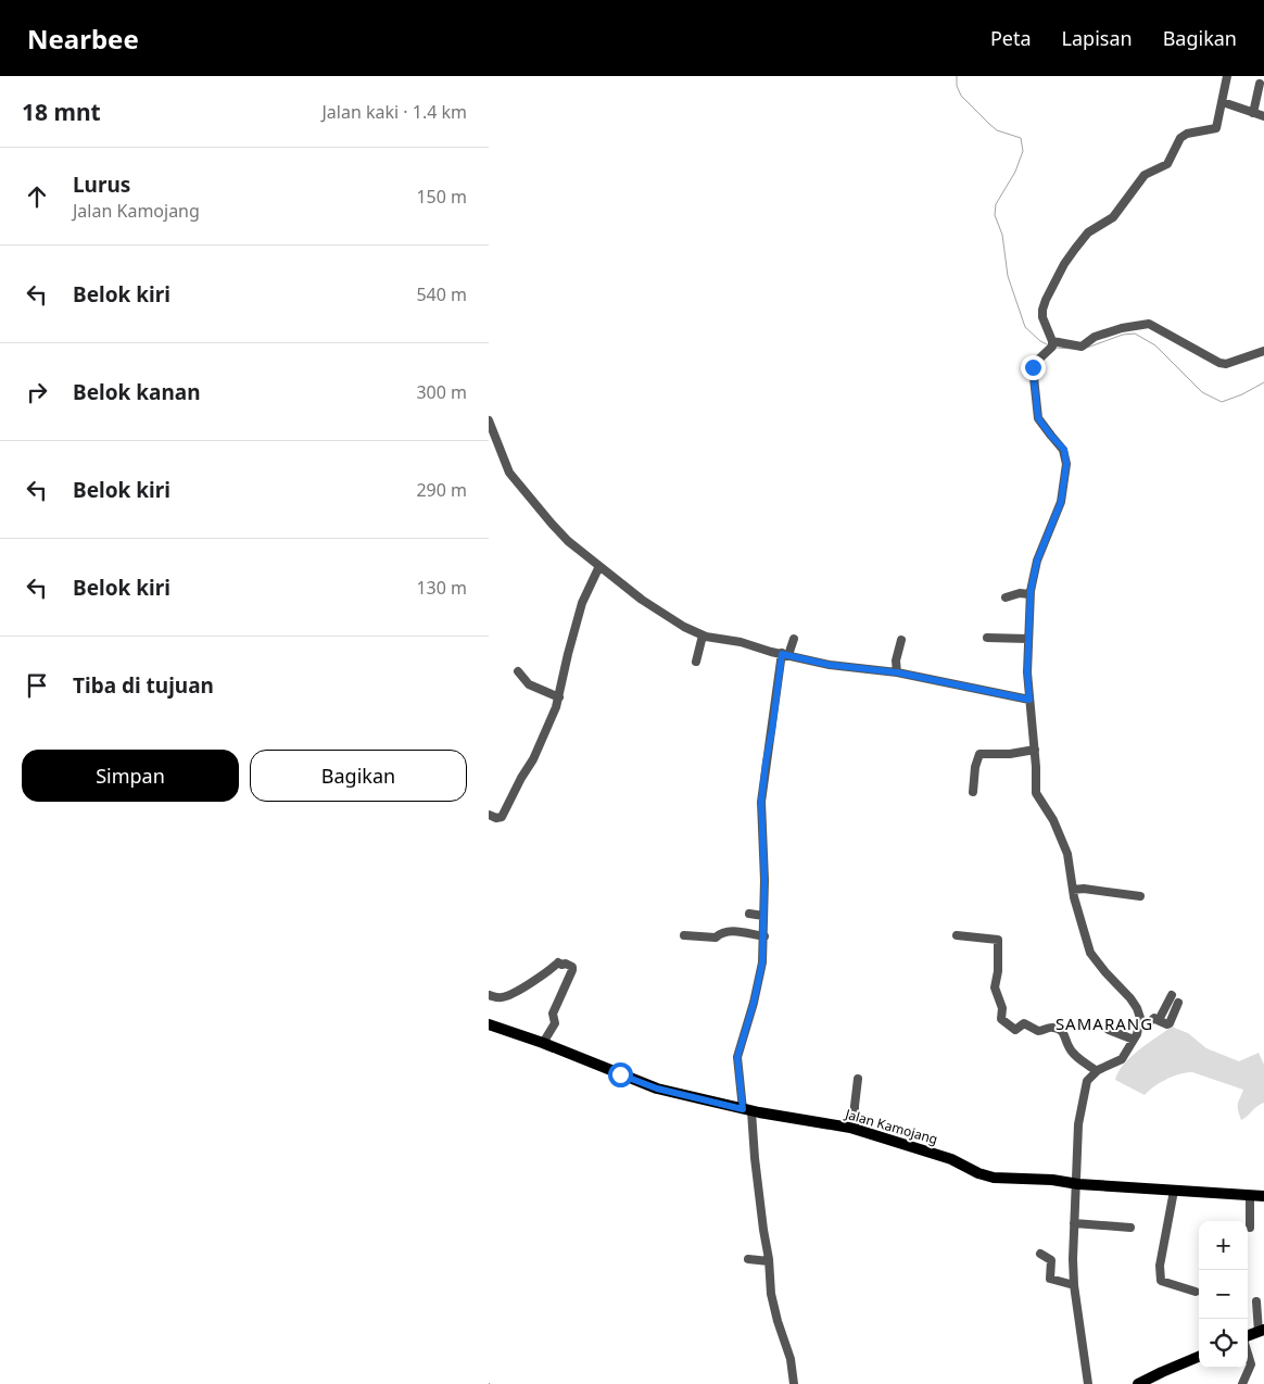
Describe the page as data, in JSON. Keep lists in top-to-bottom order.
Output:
{
  "streets": {
    "main road": ["Jalan Kamojang"]
  },
  "districts": ["SAMARANG"],
  "page": {
    "header": "Nearbee",
    "nav": ["Peta", "Lapisan", "Bagikan"],
    "heading": ["18 mnt", "Jalan kaki · 1.4 km"],
    "list": [
      ["Lurus", "Jalan Kamojang", "150 m"],
      ["Belok kiri", "540 m"],
      ["Belok kanan", "300 m"],
      ["Belok kiri", "290 m"],
      ["Belok kiri", "130 m"],
      "Tiba di tujuan"
    ],
    "buttons": ["Simpan", "Bagikan"],
    "map_buttons": ["+", "−"]
  }
}
